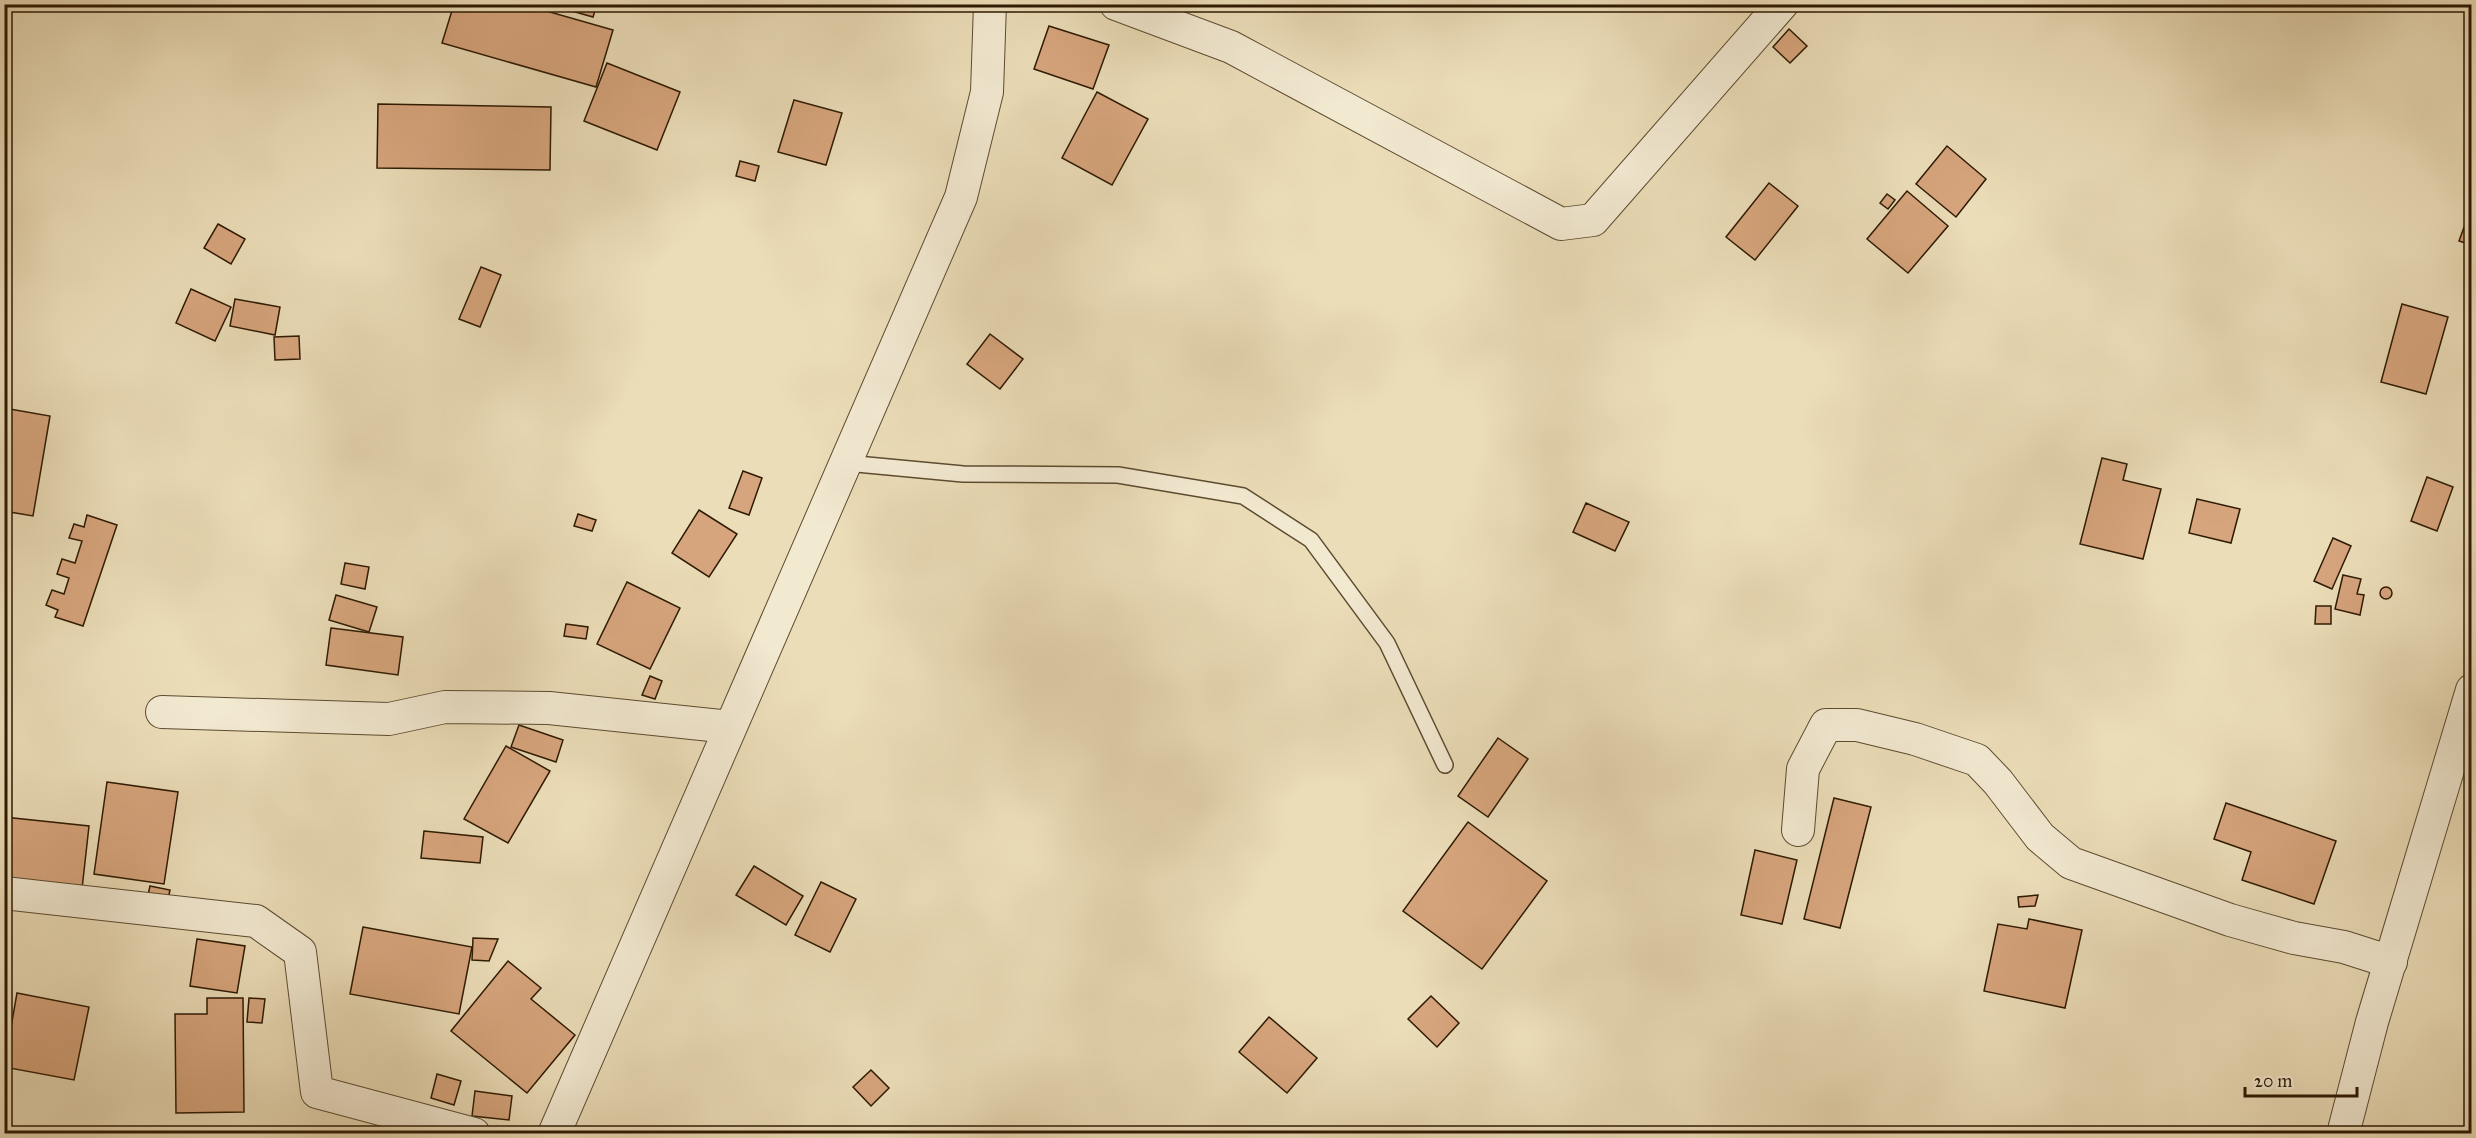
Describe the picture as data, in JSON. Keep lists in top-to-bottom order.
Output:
{
  "scale_bar": "20 m"
}
